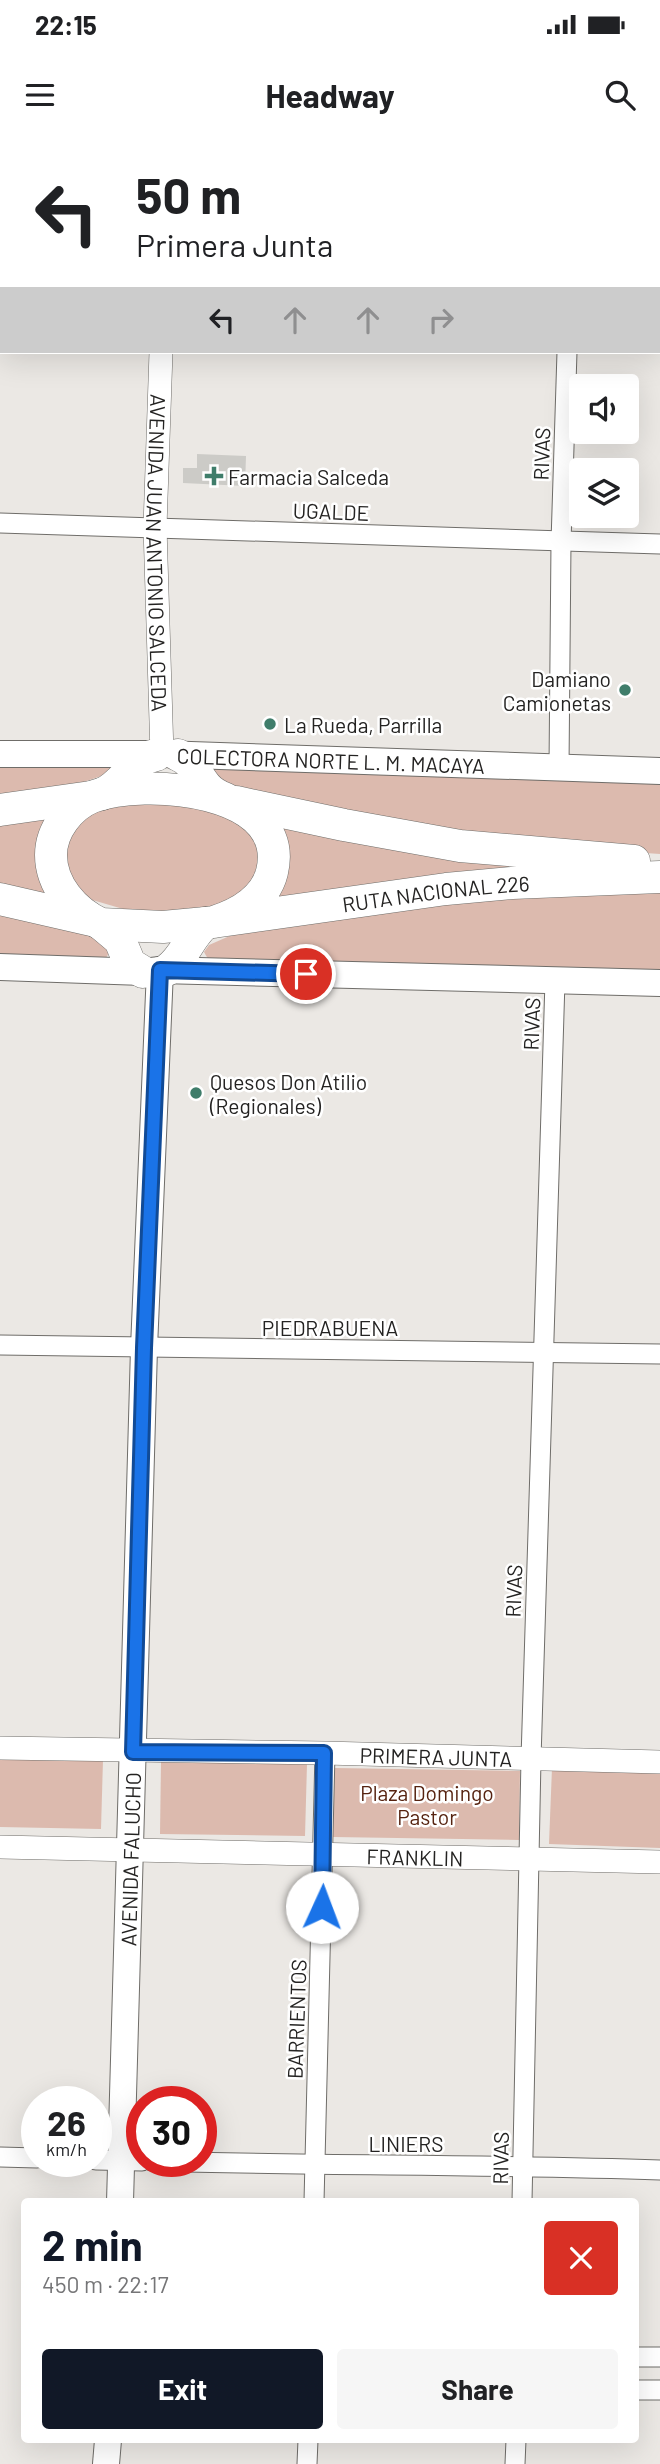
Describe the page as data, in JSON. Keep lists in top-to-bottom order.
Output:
{
  "streets": {
    "highway": ["RUTA NACIONAL 226"],
    "main road": ["COLECTORA NORTE L. M. MACAYA", "AVENIDA FALUCHO"],
    "street": [
      "RIVAS",
      "UGALDE",
      "AVENIDA JUAN ANTONIO SALCEDA",
      "PIEDRABUENA",
      "PRIMERA JUNTA",
      "FRANKLIN",
      "BARRIENTOS",
      "LINIERS"
    ]
  },
  "crossings": [
    ["RIVAS", "UGALDE"],
    ["RIVAS", "COLECTORA NORTE L. M. MACAYA"],
    ["RIVAS", "PIEDRABUENA"],
    ["RIVAS", "PRIMERA JUNTA"],
    ["RIVAS", "FRANKLIN"],
    ["RIVAS", "LINIERS"],
    ["UGALDE", "AVENIDA JUAN ANTONIO SALCEDA"],
    ["AVENIDA JUAN ANTONIO SALCEDA", "COLECTORA NORTE L. M. MACAYA"],
    ["PIEDRABUENA", "AVENIDA FALUCHO"],
    ["PRIMERA JUNTA", "AVENIDA FALUCHO"],
    ["PRIMERA JUNTA", "BARRIENTOS"],
    ["FRANKLIN", "AVENIDA FALUCHO"],
    ["FRANKLIN", "BARRIENTOS"],
    ["BARRIENTOS", "LINIERS"]
  ],
  "parks": ["Plaza Domingo Pastor"],
  "places": {
    "health": ["Farmacia Salceda"],
    "other": ["Damiano Camionetas", "La Rueda, Parrilla", "Quesos Don Atilio (Regionales)"]
  },
  "page": {
    "status": "22:15",
    "header": "Headway",
    "turn": ["50 m", "Primera Junta"],
    "speed": "26 km/h",
    "limit": "30",
    "heading": ["2 min", "450 m · 22:17"],
    "buttons": ["Exit", "Share"]
  }
}
